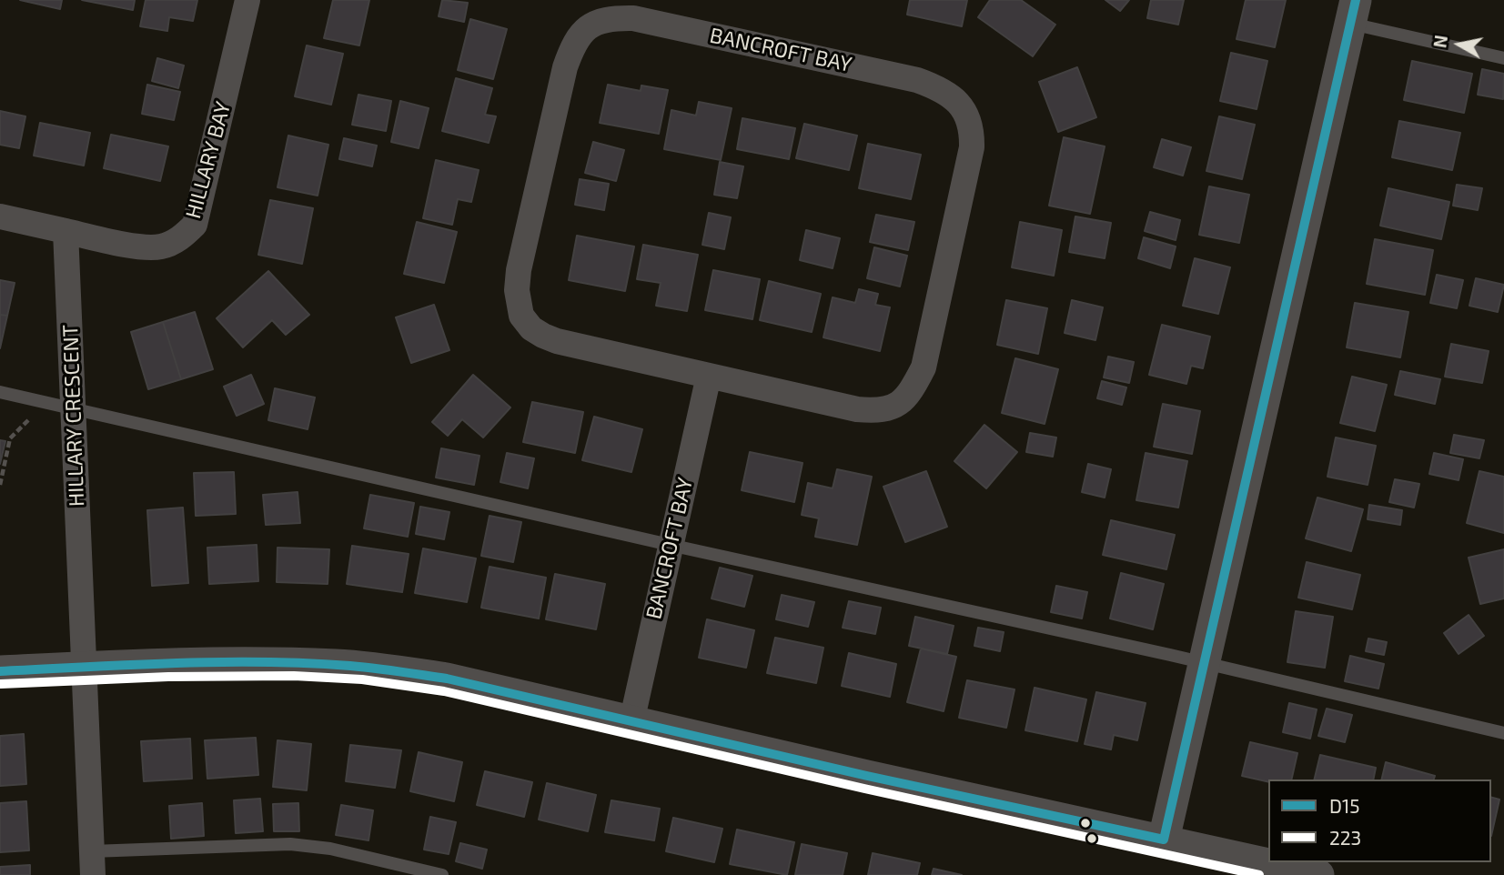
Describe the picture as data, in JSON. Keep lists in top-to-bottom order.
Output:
{
  "streets": {
    "street": ["BANCROFT BAY", "HILLARY BAY", "HILLARY CRESCENT"]
  },
  "crossings": [
    ["HILLARY BAY", "HILLARY CRESCENT"]
  ],
  "lines": ["transit line D15", "transit line 223"],
  "legend": ["D15", "223"],
  "north": "left"
}
